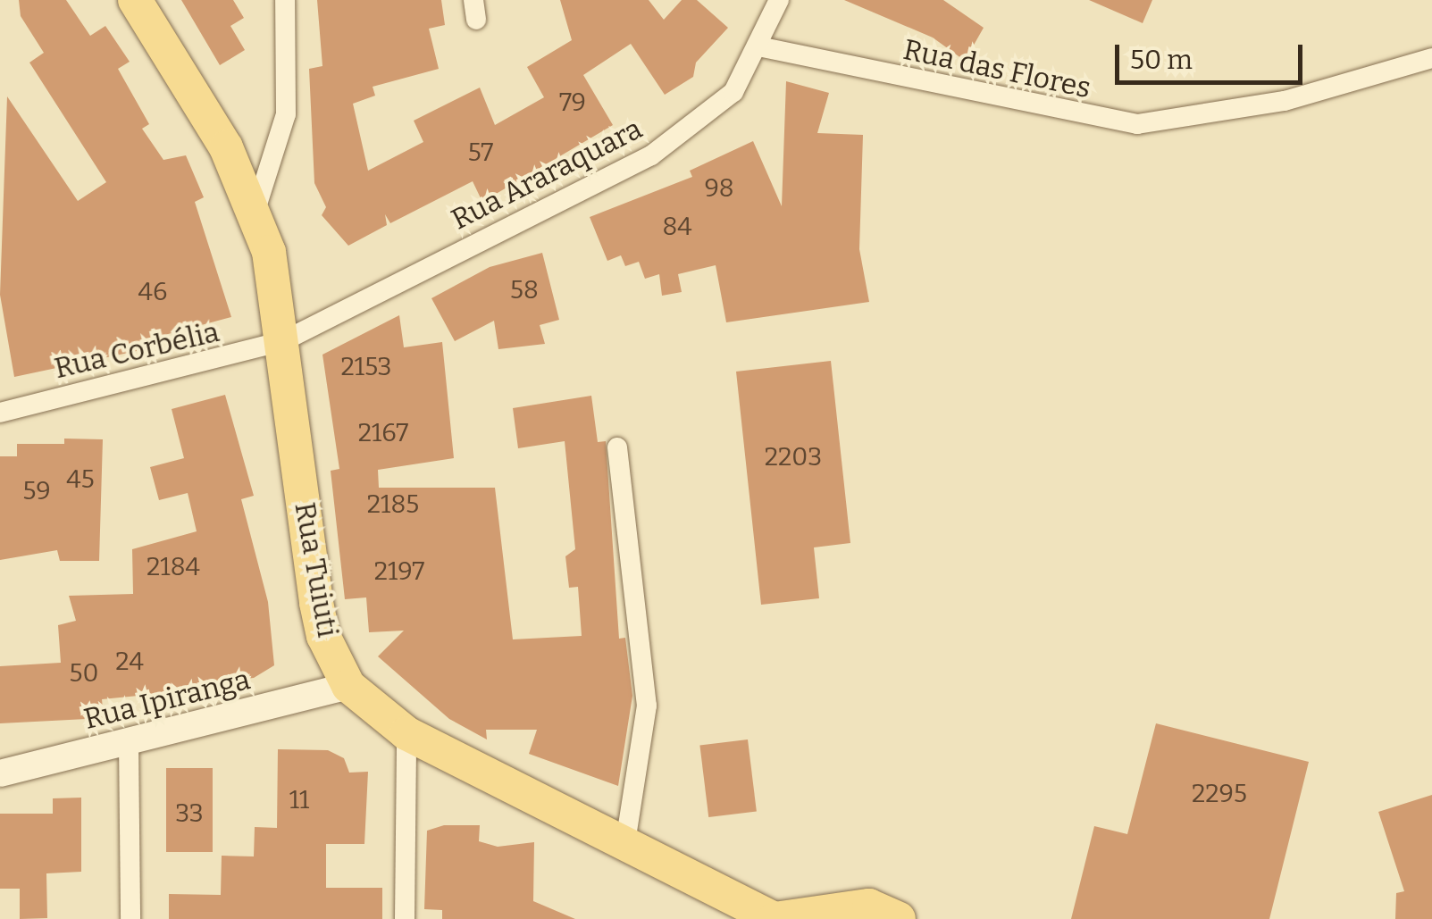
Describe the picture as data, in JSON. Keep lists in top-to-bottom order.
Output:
{
  "streets": {
    "main road": ["Rua Tuiuti"],
    "street": [
      "Rua das Flores",
      "Rua Araraquara",
      "Rua Corbélia",
      "Rua Ipiranga"
    ]
  },
  "crossings": [
    ["Rua das Flores", "Rua Araraquara"],
    ["Rua Araraquara", "Rua Corbélia"],
    ["Rua Araraquara", "Rua Tuiuti"],
    ["Rua Corbélia", "Rua Tuiuti"],
    ["Rua Tuiuti", "Rua Ipiranga"]
  ],
  "house_numbers": [
    "79",
    "57",
    "98",
    "84",
    "58",
    "46",
    "2153",
    "2167",
    "2203",
    "45",
    "59",
    "2185",
    "2184",
    "2197",
    "24",
    "50",
    "2295",
    "11",
    "33"
  ],
  "scale_bar": "50 m"
}
